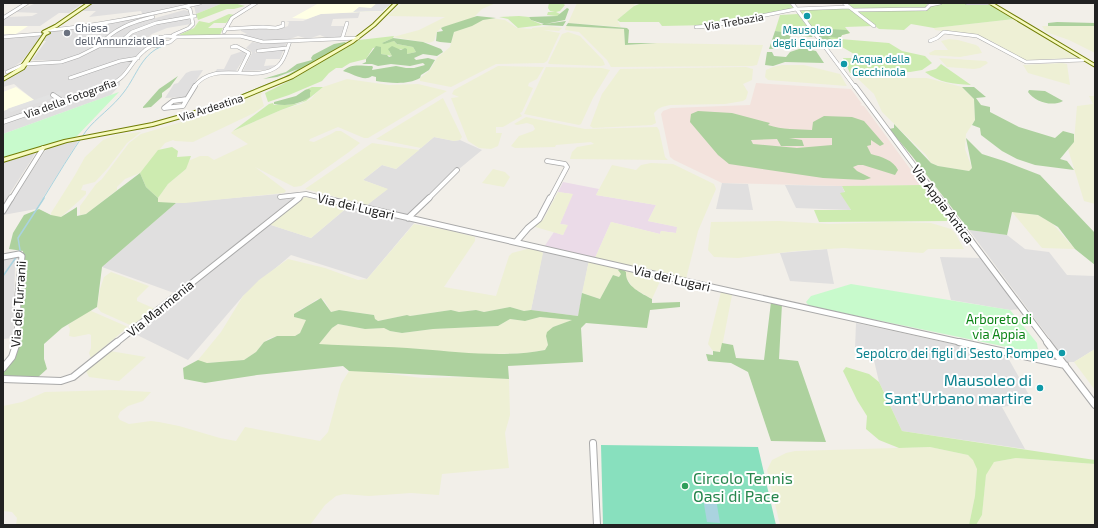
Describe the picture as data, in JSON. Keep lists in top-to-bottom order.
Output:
{
  "streets": {
    "main road": ["Via Ardeatina"],
    "street": [
      "Via Trebazia",
      "Via della Fotografia",
      "Via Appia Antica",
      "Via dei Lugari",
      "Via dei Turranii",
      "Via Marmenia"
    ]
  },
  "crossings": [
    ["Via Trebazia", "Via Appia Antica"],
    ["Via della Fotografia", "Via Ardeatina"],
    ["Via Appia Antica", "Via dei Lugari"],
    ["Via dei Lugari", "Via Marmenia"]
  ],
  "parks": ["Arboreto di via Appia"],
  "places": [
    "Mausoleo degli Equinozi",
    "Chiesa dell'Annunziatella",
    "Acqua della Cecchinola",
    "Sepolcro dei figli di Sesto Pompeo",
    "Mausoleo di Sant'Urbano martire",
    "Circolo Tennis Oasi di Pace"
  ]
}
